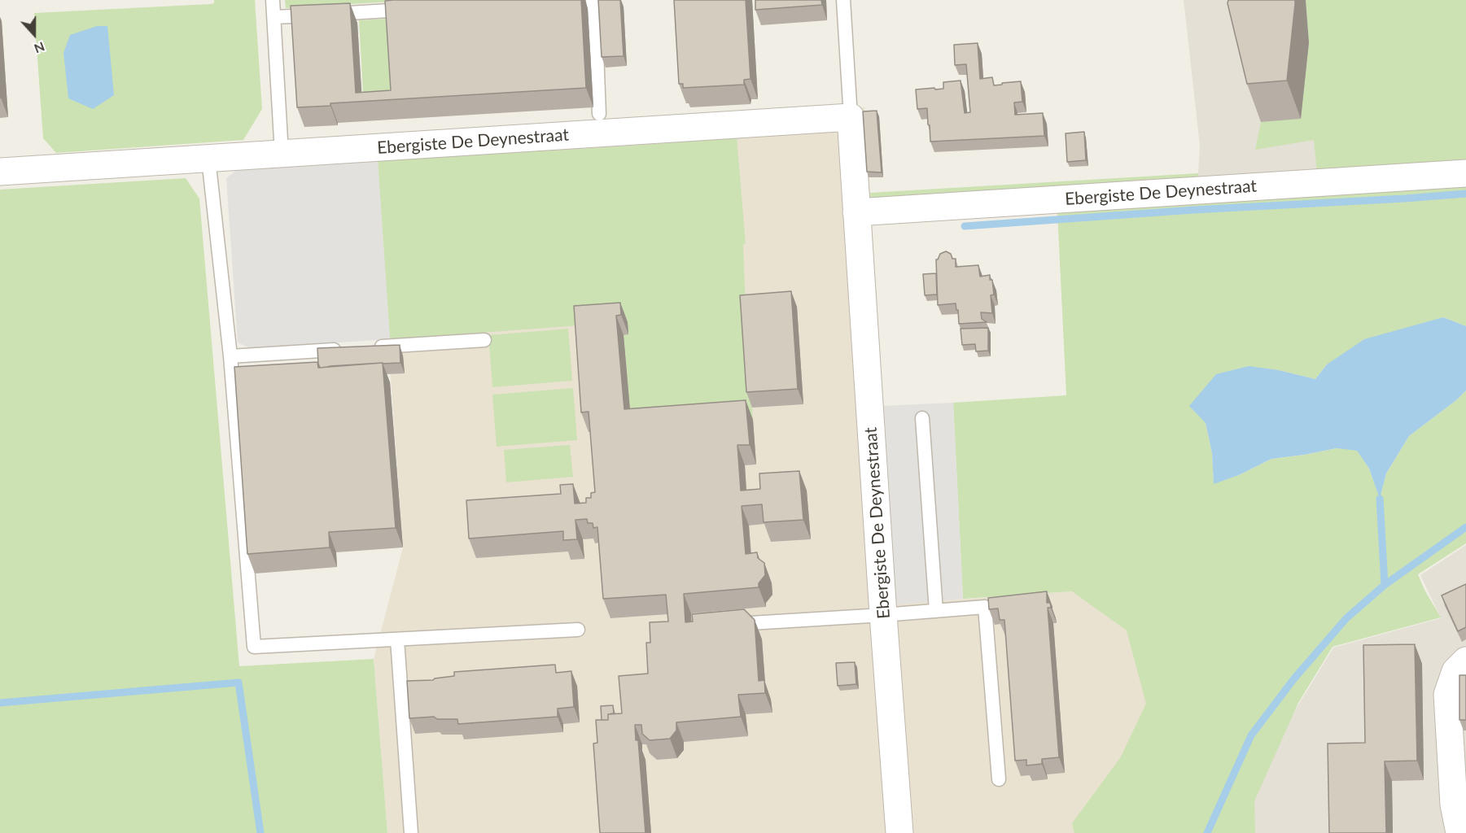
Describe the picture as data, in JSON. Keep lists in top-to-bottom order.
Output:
{
  "streets": {
    "street": ["Ebergiste De Deynestraat"]
  },
  "north": "bottom"
}
